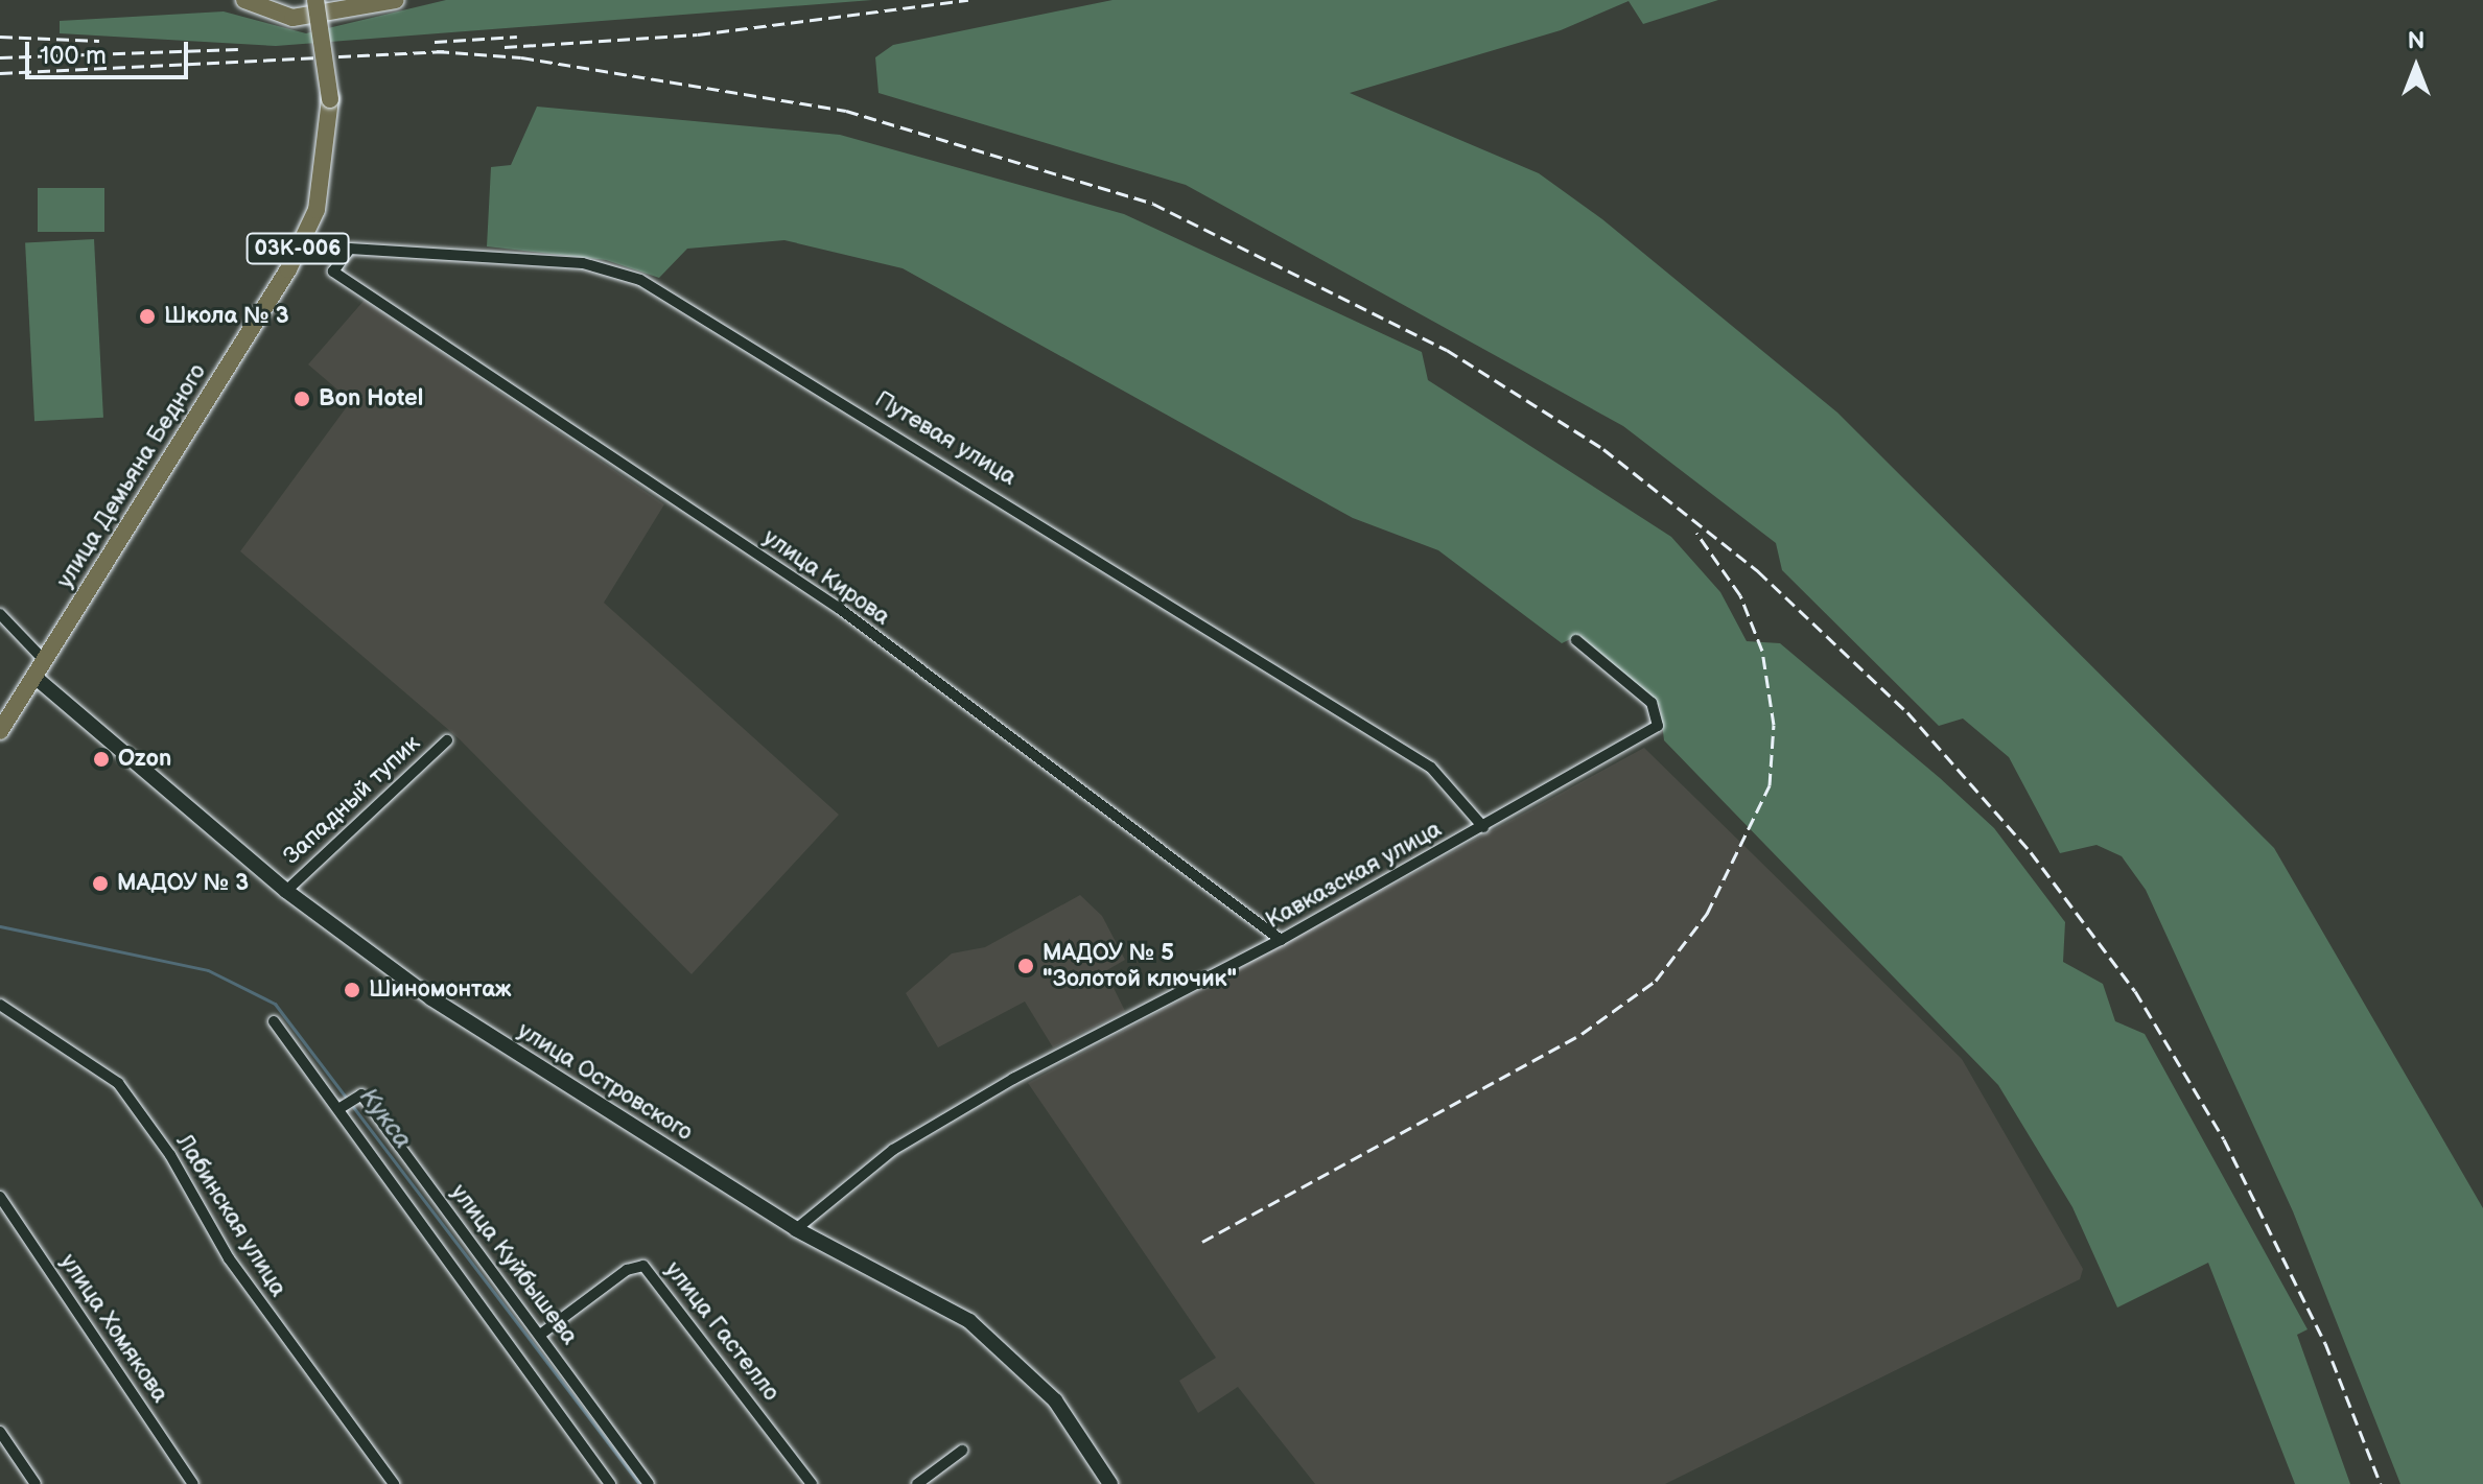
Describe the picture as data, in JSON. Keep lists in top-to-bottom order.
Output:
{
  "streets": {
    "main road": ["03К-006", "улица Демьяна Бедного"],
    "street": [
      "Путевая улица",
      "улица Кирова",
      "Западный тупик",
      "Кавказская улица",
      "улица Островского",
      "Лабинская улица",
      "улица Куйбышева",
      "улица Хомякова",
      "улица Гастелло"
    ]
  },
  "crossings": [
    ["Путевая улица", "улица Кирова"],
    ["Путевая улица", "Кавказская улица"],
    ["улица Демьяна Бедного", "улица Островского"],
    ["улица Кирова", "Кавказская улица"],
    ["Западный тупик", "улица Островского"],
    ["Кавказская улица", "улица Островского"],
    ["улица Куйбышева", "улица Гастелло"]
  ],
  "water": ["Кукса"],
  "places": [
    "Школа № 3",
    "Bon Hotel",
    "Ozon",
    "МАДОУ № 3",
    "МАДОУ № 5 \"Золотой ключик\"",
    "Шиномонтаж"
  ],
  "scale_bar": "100 m",
  "north": "top"
}
